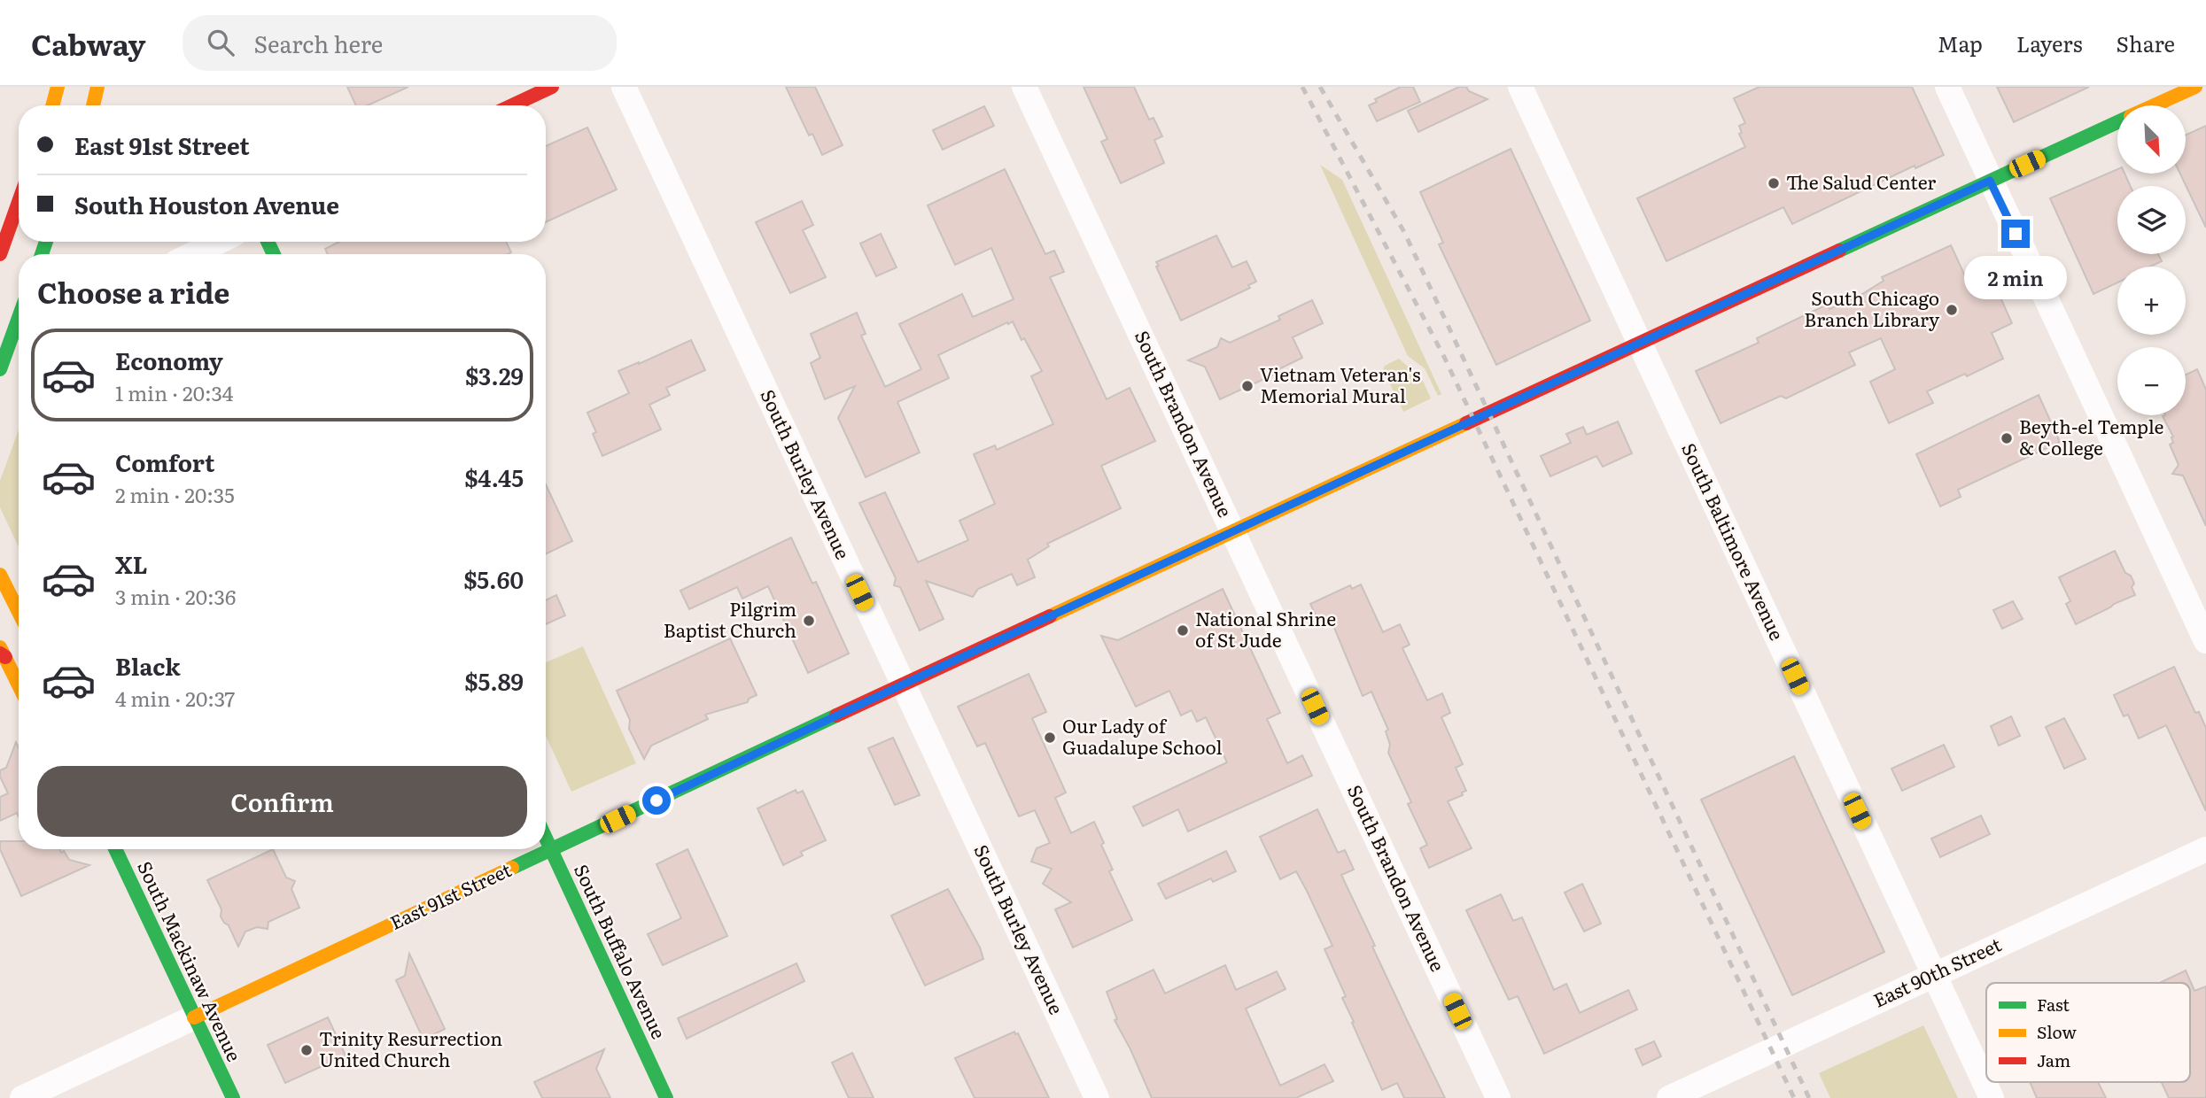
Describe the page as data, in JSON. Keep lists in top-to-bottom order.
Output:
{
  "streets": {
    "street": [
      "South Brandon Avenue",
      "South Burley Avenue",
      "South Baltimore Avenue",
      "East 91st Street",
      "South Buffalo Avenue",
      "South Mackinaw Avenue",
      "East 90th Street"
    ]
  },
  "crossings": [
    ["South Brandon Avenue", "East 91st Street"],
    ["South Burley Avenue", "East 91st Street"],
    ["South Baltimore Avenue", "East 91st Street"],
    ["South Baltimore Avenue", "East 90th Street"],
    ["East 91st Street", "South Buffalo Avenue"],
    ["East 91st Street", "South Mackinaw Avenue"]
  ],
  "places": [
    "The Salud Center",
    "South Chicago Branch Library",
    "Vietnam Veteran's Memorial Mural",
    "Beyth-el Temple & College",
    "Pilgrim Baptist Church",
    "National Shrine of St Jude",
    "Our Lady of Guadalupe School",
    "Trinity Resurrection United Church"
  ],
  "legend": ["Fast", "Slow", "Jam"],
  "north": "bottom right",
  "page": {
    "header": "Cabway",
    "search": "Search here",
    "nav": ["Map", "Layers", "Share"],
    "map_buttons": ["+", "−"],
    "banner": ["East 91st Street", "South Houston Avenue"],
    "heading": "Choose a ride",
    "bubble": "2 min",
    "list": [
      {
        "name": "Economy",
        "note": "1 min · 20:34",
        "value": "$3.29"
      },
      {
        "name": "Comfort",
        "note": "2 min · 20:35",
        "value": "$4.45"
      },
      {
        "name": "XL",
        "note": "3 min · 20:36",
        "value": "$5.60"
      },
      {
        "name": "Black",
        "note": "4 min · 20:37",
        "value": "$5.89"
      }
    ],
    "buttons": "Confirm"
  }
}
